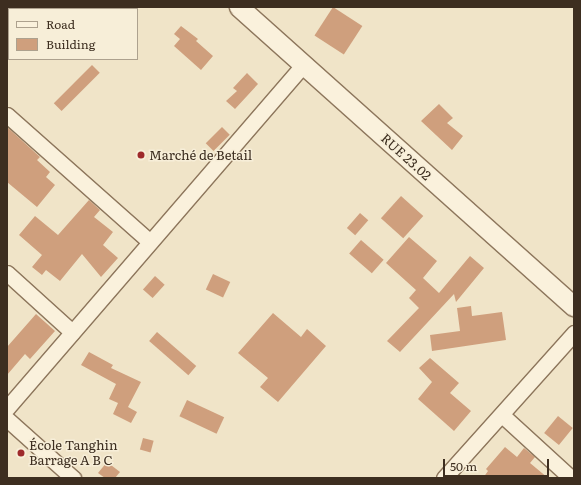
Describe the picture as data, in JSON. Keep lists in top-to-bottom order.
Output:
{
  "streets": {
    "street": ["RUE 23.02"]
  },
  "places": ["Marché de Betail", "École Tanghin Barrage A B C"],
  "legend": ["Road", "Building"],
  "scale_bar": "50 m"
}
